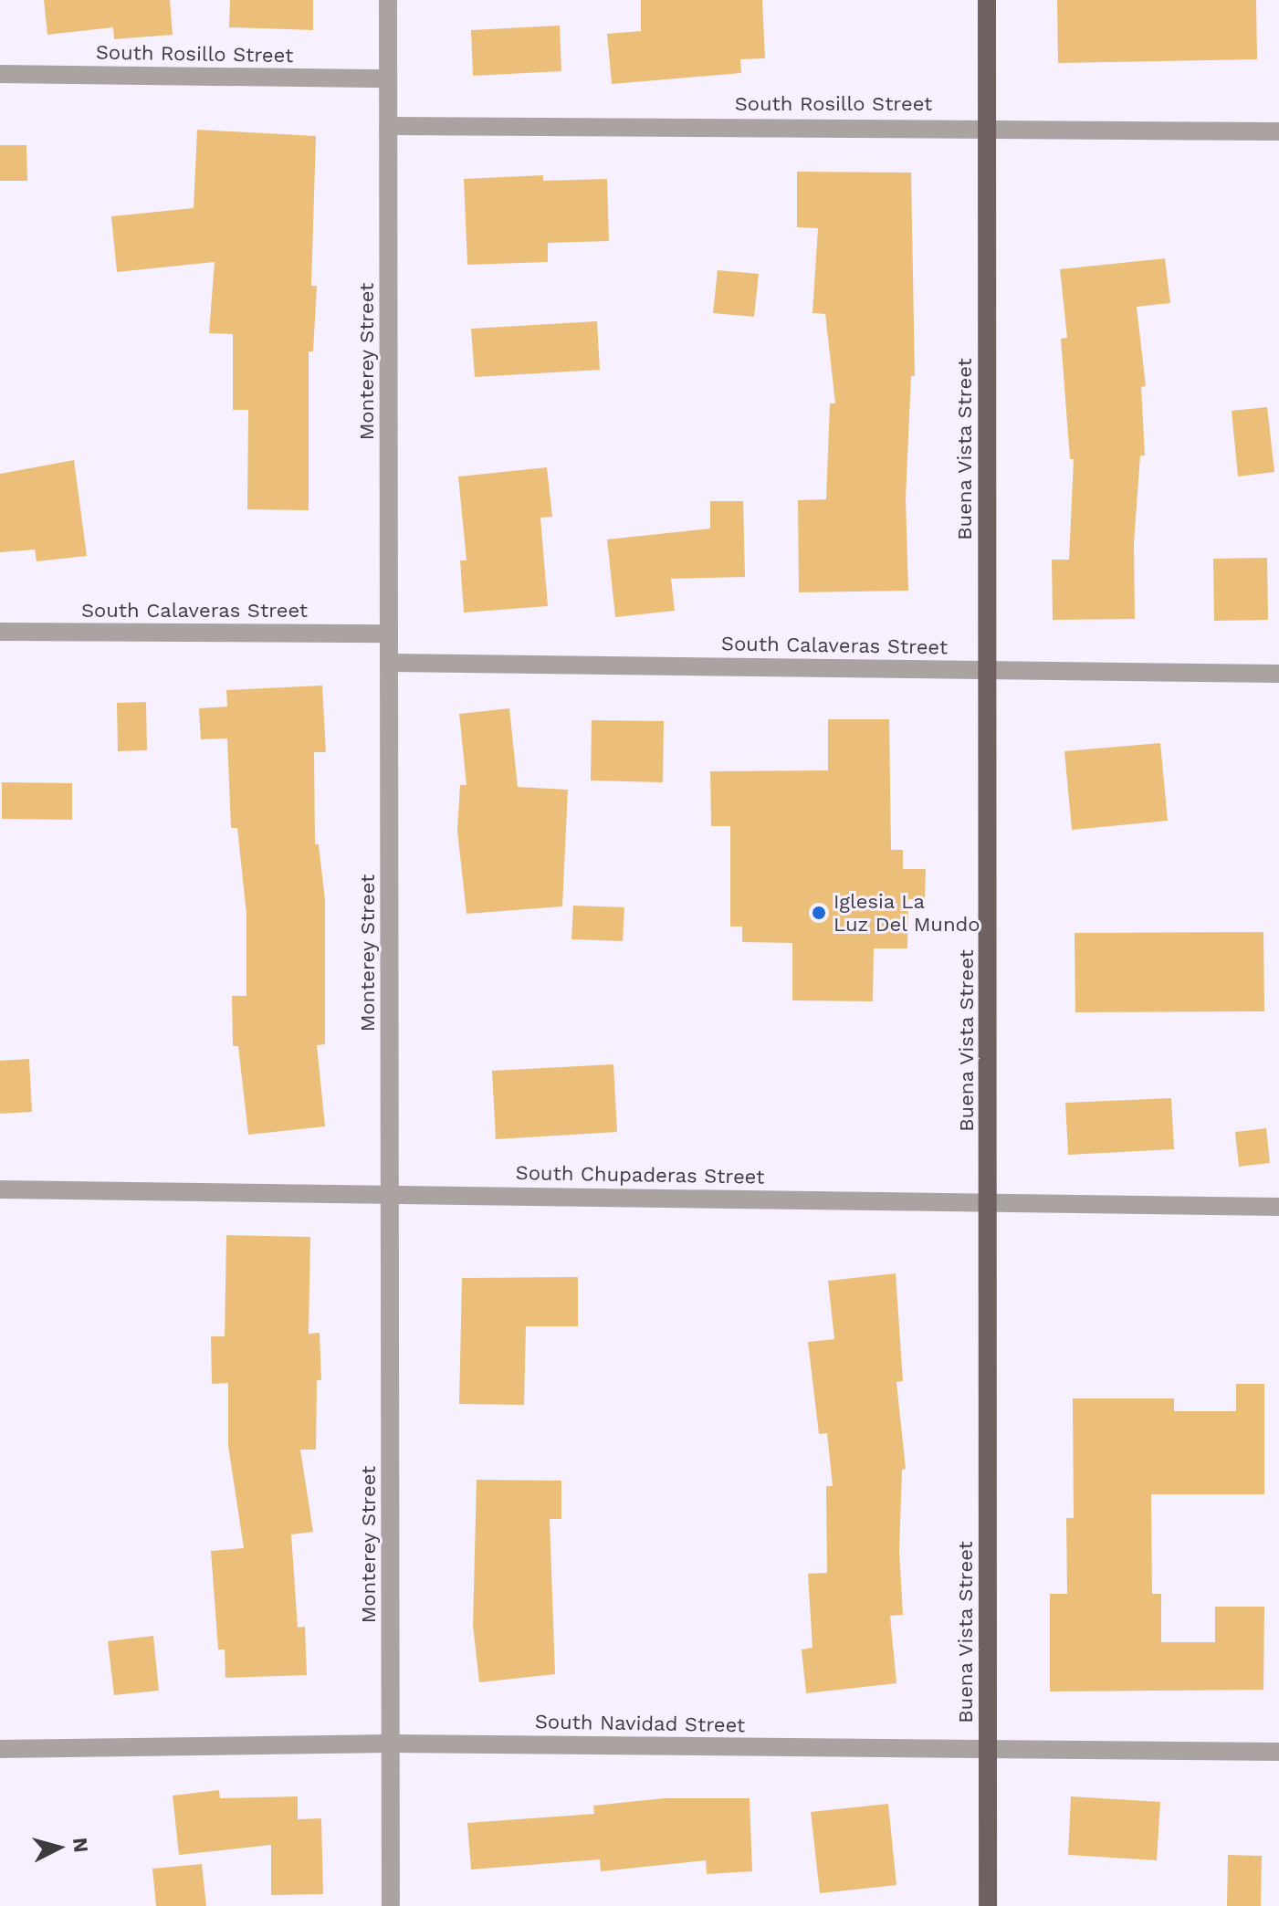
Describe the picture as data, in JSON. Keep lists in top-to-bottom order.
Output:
{
  "streets": {
    "main road": ["Buena Vista Street"],
    "street": [
      "South Rosillo Street",
      "Monterey Street",
      "South Calaveras Street",
      "South Chupaderas Street",
      "South Navidad Street"
    ]
  },
  "crossings": [
    ["South Rosillo Street", "Monterey Street"],
    ["South Rosillo Street", "Buena Vista Street"],
    ["Monterey Street", "South Calaveras Street"],
    ["Monterey Street", "South Chupaderas Street"],
    ["Monterey Street", "South Navidad Street"],
    ["Buena Vista Street", "South Calaveras Street"],
    ["Buena Vista Street", "South Chupaderas Street"],
    ["Buena Vista Street", "South Navidad Street"]
  ],
  "places": ["Iglesia La Luz Del Mundo"],
  "north": "right"
}
